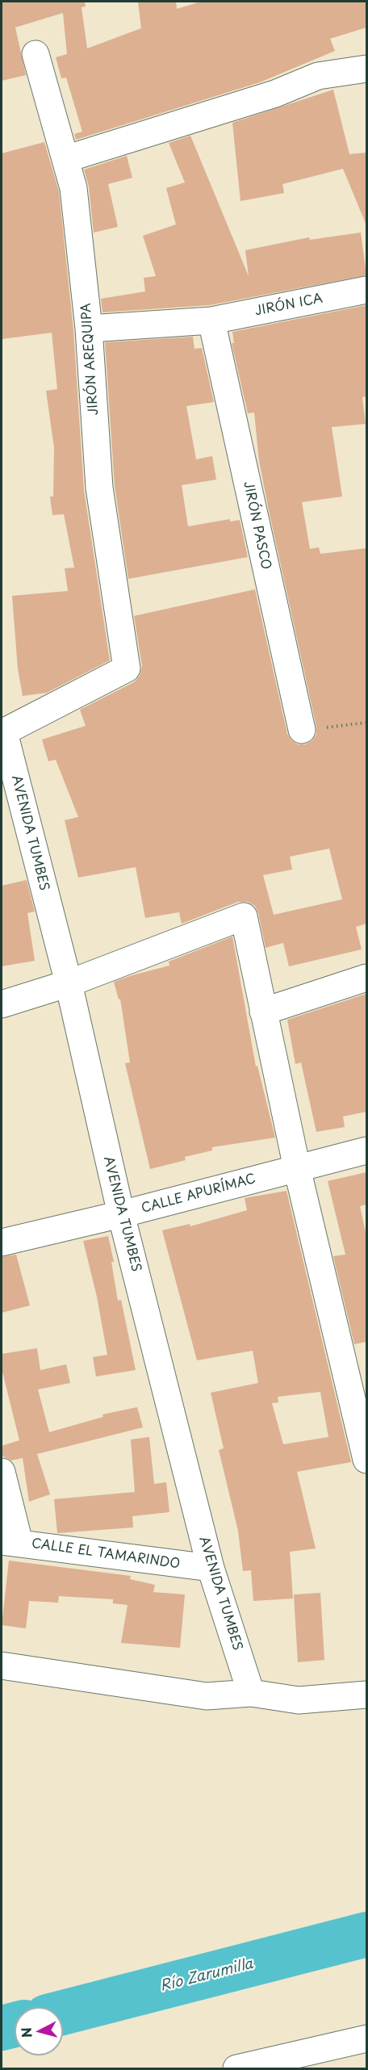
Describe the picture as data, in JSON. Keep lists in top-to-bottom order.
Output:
{
  "streets": {
    "street": [
      "JIRÓN ICA",
      "JIRÓN AREQUIPA",
      "JIRÓN PASCO",
      "AVENIDA TUMBES",
      "CALLE APURÍMAC",
      "CALLE EL TAMARINDO"
    ]
  },
  "crossings": [
    ["JIRÓN ICA", "JIRÓN AREQUIPA"],
    ["JIRÓN ICA", "JIRÓN PASCO"],
    ["JIRÓN AREQUIPA", "AVENIDA TUMBES"],
    ["AVENIDA TUMBES", "CALLE APURÍMAC"],
    ["AVENIDA TUMBES", "CALLE EL TAMARINDO"]
  ],
  "water": ["Río Zarumilla"],
  "north": "left"
}
